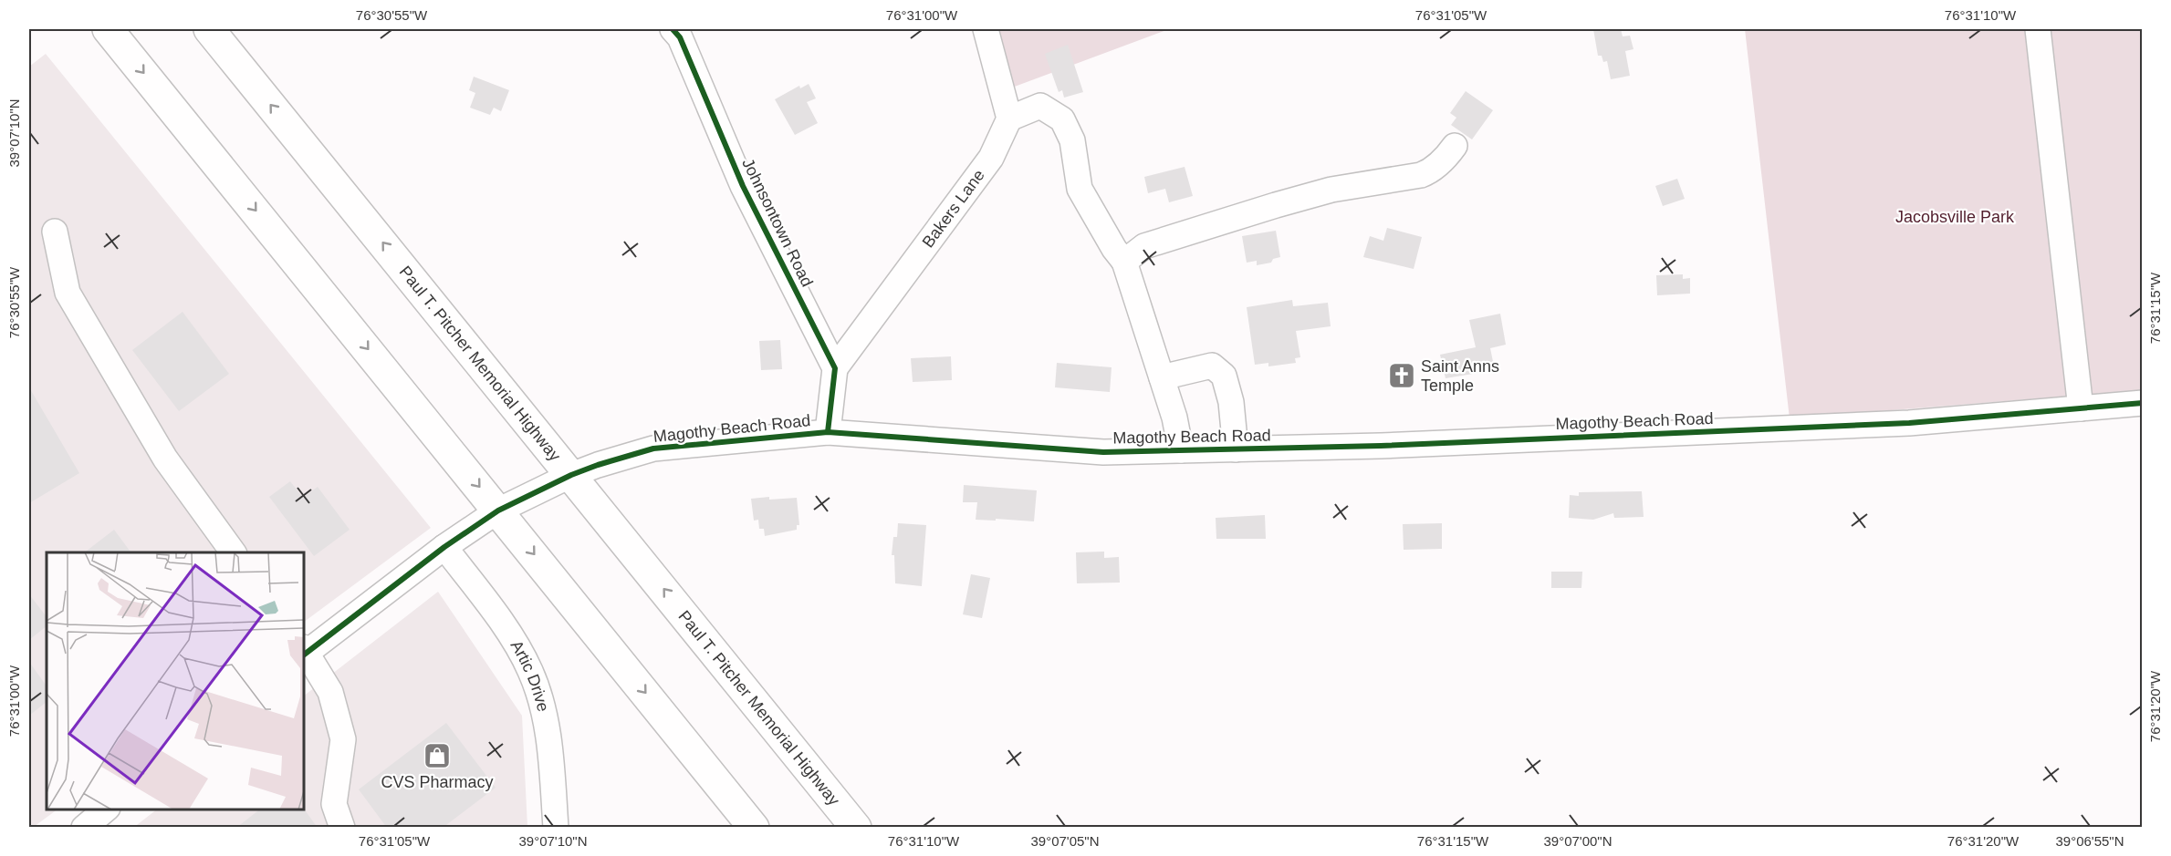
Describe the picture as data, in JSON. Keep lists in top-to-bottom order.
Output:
{
  "streets": {
    "main road": ["Paul T. Pitcher Memorial Highway"],
    "street": [
      "Bakers Lane",
      "Johnsontown Road",
      "Magothy Beach Road",
      "Artic Drive"
    ]
  },
  "crossings": [
    ["Bakers Lane", "Johnsontown Road"],
    ["Paul T. Pitcher Memorial Highway", "Magothy Beach Road"],
    ["Magothy Beach Road", "Artic Drive"]
  ],
  "parks": ["Jacobsville Park"],
  "places": {
    "church": ["Saint Anns Temple"],
    "shop": ["CVS Pharmacy"]
  },
  "coordinates": [
    "76°30'55\"W",
    "76°31'00\"W",
    "76°31'05\"W",
    "76°31'10\"W",
    "39°07'10\"N",
    "76°31'15\"W",
    "76°31'20\"W",
    "39°07'05\"N",
    "39°07'00\"N",
    "39°06'55\"N"
  ]
}
